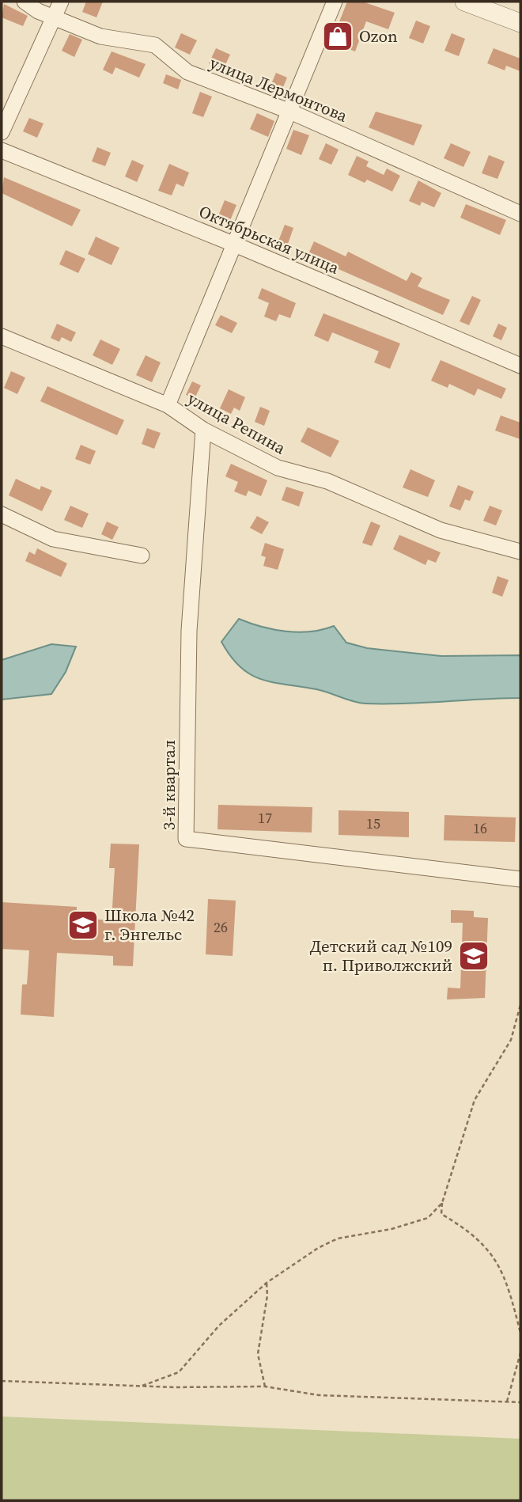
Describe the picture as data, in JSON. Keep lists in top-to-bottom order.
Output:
{
  "streets": {
    "street": [
      "улица Лермонтова",
      "Октябрьская улица",
      "улица Репина",
      "3-й квартал"
    ]
  },
  "crossings": [
    ["улица Репина", "3-й квартал"]
  ],
  "places": {
    "shop": ["Ozon"],
    "school or university": ["Школа №42 г. Энгельс", "Детский сад №109 п. Приволжский"]
  },
  "house_numbers": [
    "17",
    "15",
    "16",
    "26"
  ]
}
